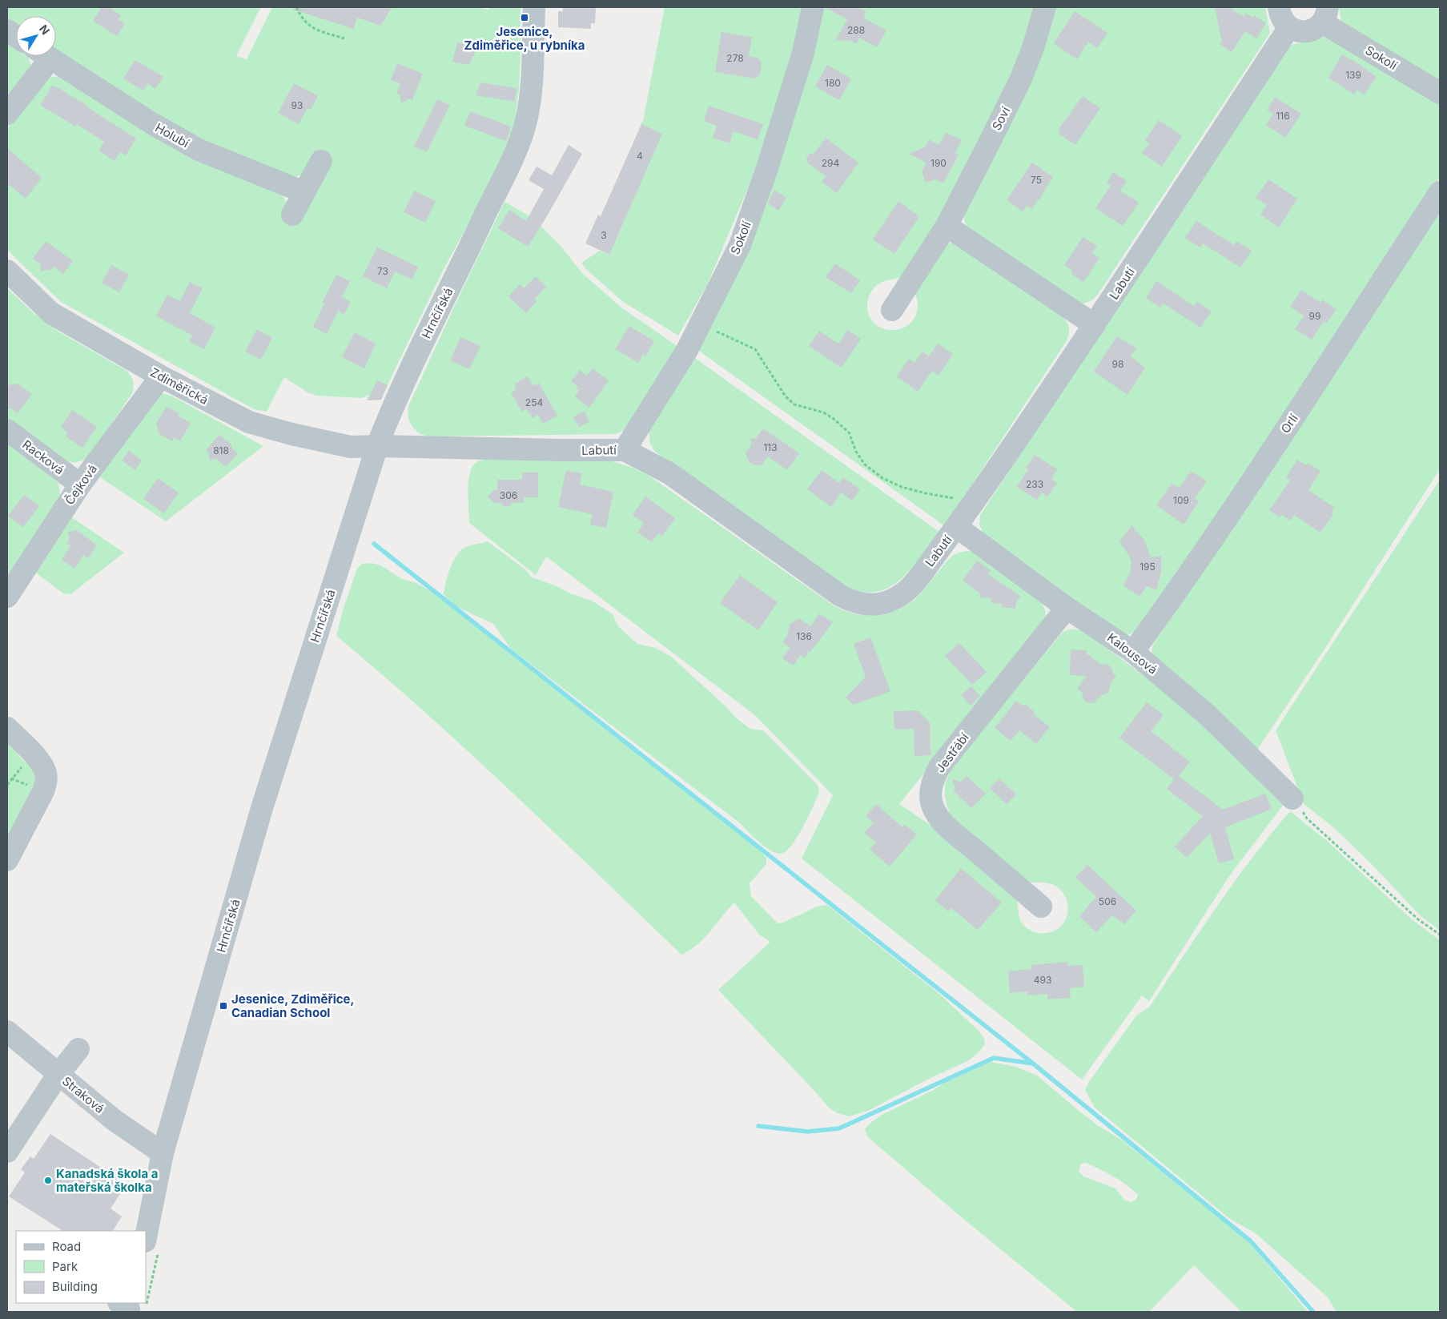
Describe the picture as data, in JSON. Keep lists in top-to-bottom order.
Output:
{
  "streets": {
    "street": [
      "Sokolí",
      "Soví",
      "Holubí",
      "Labutí",
      "Hrnčířská",
      "Zdiměřická",
      "Orlí",
      "Racková",
      "Čejková",
      "Kalousová",
      "Jestřábí",
      "Straková"
    ]
  },
  "crossings": [
    ["Sokolí", "Labutí"],
    ["Labutí", "Hrnčířská"],
    ["Labutí", "Zdiměřická"],
    ["Labutí", "Kalousová"],
    ["Hrnčířská", "Zdiměřická"],
    ["Hrnčířská", "Straková"],
    ["Zdiměřická", "Čejková"],
    ["Orlí", "Kalousová"],
    ["Racková", "Čejková"],
    ["Kalousová", "Jestřábí"]
  ],
  "places": {
    "transit": ["Jesenice, Zdiměřice, u rybníka", "Jesenice, Zdiměřice, Canadian School"],
    "other": ["Kanadská škola a mateřská školka"]
  },
  "house_numbers": [
    "288",
    "278",
    "139",
    "180",
    "93",
    "116",
    "4",
    "294",
    "190",
    "75",
    "3",
    "73",
    "99",
    "98",
    "254",
    "113",
    "818",
    "233",
    "306",
    "109",
    "195",
    "136",
    "506",
    "493"
  ],
  "legend": ["Road", "Park", "Building"],
  "north": "top right"
}
